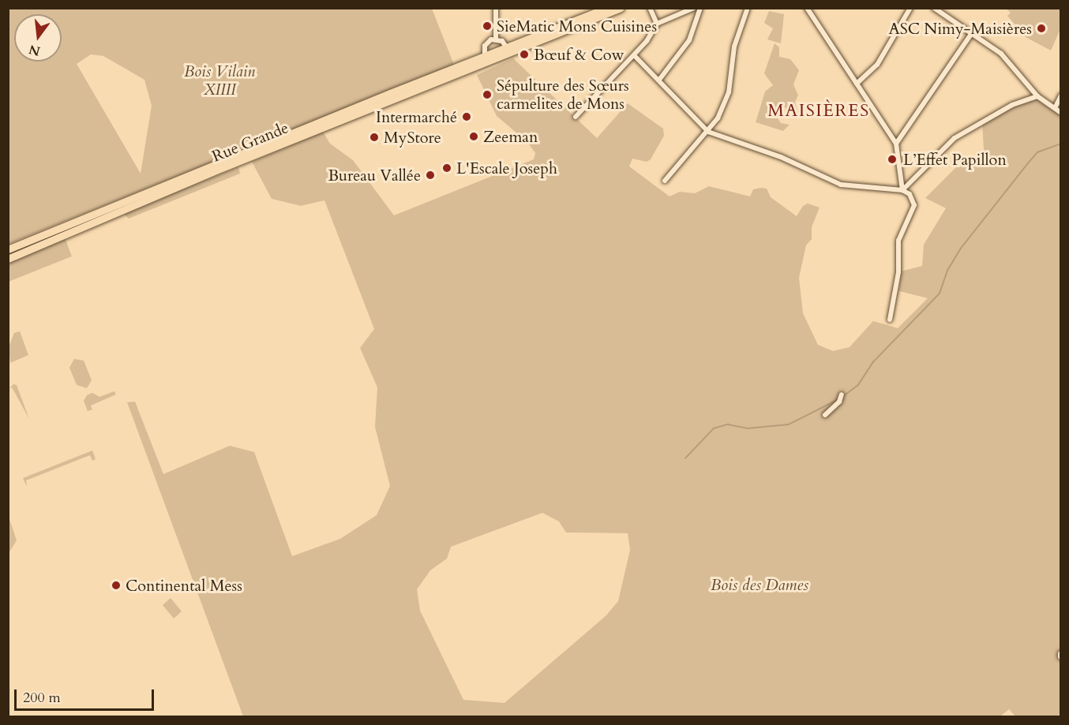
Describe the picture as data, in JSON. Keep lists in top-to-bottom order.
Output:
{
  "streets": {
    "main road": ["Rue Grande"]
  },
  "districts": ["MAISIÈRES"],
  "parks": ["Bois Vilain XIIII", "Bois des Dames"],
  "places": [
    "SieMatic Mons Cuisines",
    "ASC Nimy-Maisières",
    "Bœuf & Cow",
    "Sépulture des Sœurs carmelites de Mons",
    "Intermarché",
    "Zeeman",
    "MyStore",
    "L’Effet Papillon",
    "L'Escale Joseph",
    "Bureau Vallée",
    "Continental Mess"
  ],
  "scale_bar": "200 m",
  "north": "bottom"
}
